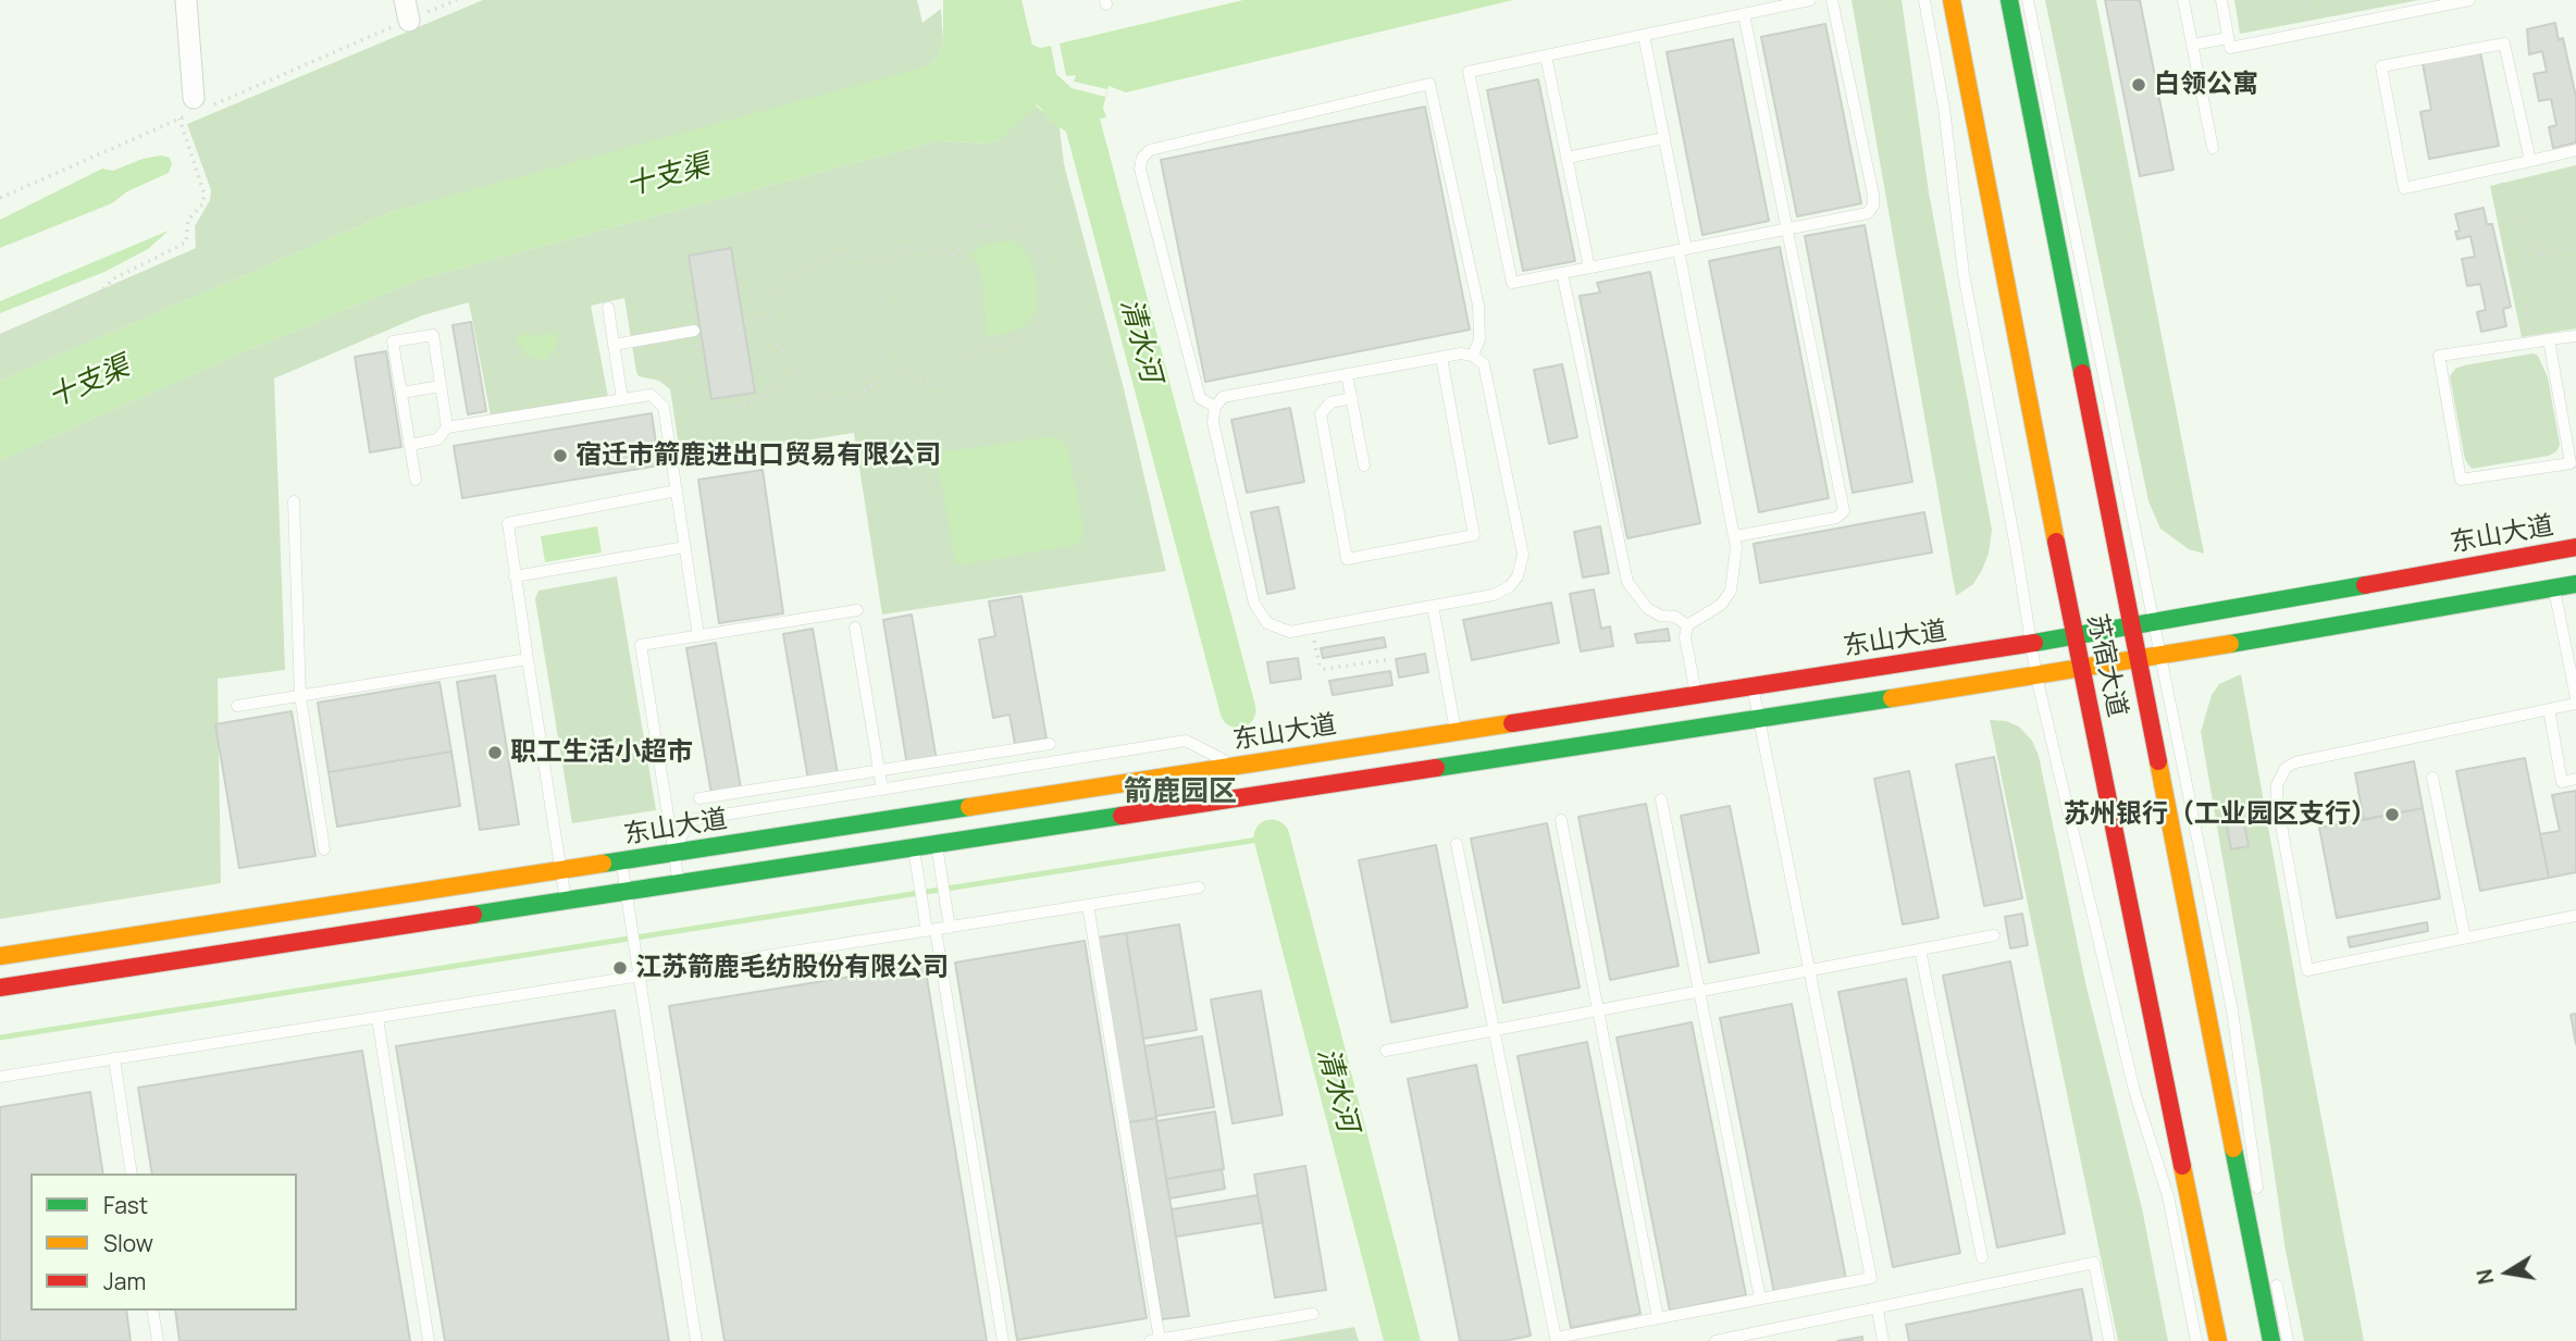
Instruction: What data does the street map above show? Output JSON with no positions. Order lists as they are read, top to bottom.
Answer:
{
  "streets": {
    "main road": ["东山大道", "苏宿大道"]
  },
  "crossings": [
    ["东山大道", "苏宿大道"]
  ],
  "districts": ["箭鹿园区"],
  "water": ["十支渠", "清水河"],
  "places": [
    "白领公寓",
    "宿迁市箭鹿进出口贸易有限公司",
    "职工生活小超市",
    "苏州银行（工业园区支行）",
    "江苏箭鹿毛纺股份有限公司"
  ],
  "legend": ["Fast", "Slow", "Jam"],
  "north": "left"
}
